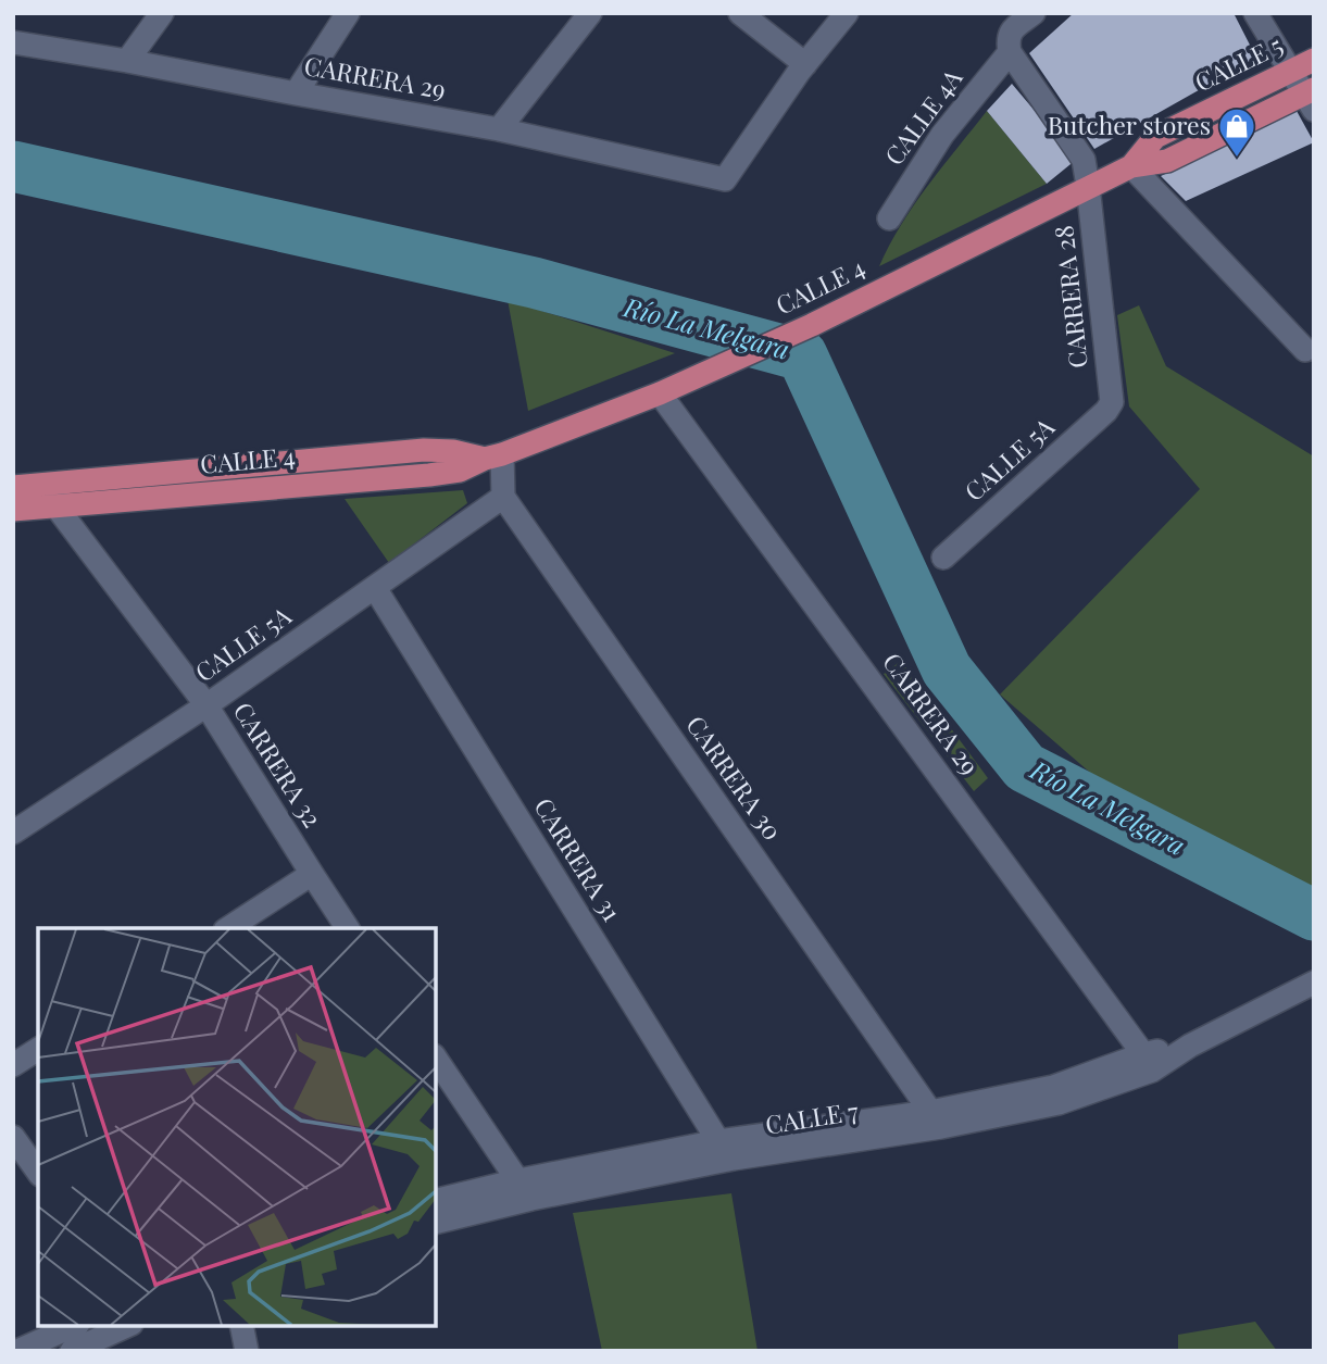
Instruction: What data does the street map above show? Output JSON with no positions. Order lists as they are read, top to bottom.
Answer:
{
  "streets": {
    "main road": ["CALLE 5", "CALLE 4"],
    "street": [
      "CARRERA 29",
      "CALLE 4A",
      "CARRERA 28",
      "CALLE 5A",
      "CARRERA 32",
      "CARRERA 30",
      "CARRERA 31",
      "CALLE 7"
    ]
  },
  "crossings": [
    ["CALLE 5", "CALLE 4"],
    ["CARRERA 29", "CALLE 4"],
    ["CARRERA 29", "CALLE 7"],
    ["CALLE 4A", "CARRERA 28"],
    ["CALLE 4", "CARRERA 28"],
    ["CALLE 4", "CARRERA 32"],
    ["CARRERA 28", "CALLE 5A"],
    ["CALLE 5A", "CARRERA 32"],
    ["CALLE 5A", "CARRERA 30"],
    ["CALLE 5A", "CARRERA 31"],
    ["CARRERA 30", "CALLE 7"],
    ["CARRERA 31", "CALLE 7"]
  ],
  "water": ["Río La Melgara"],
  "places": {
    "shop": ["Butcher stores"]
  }
}
